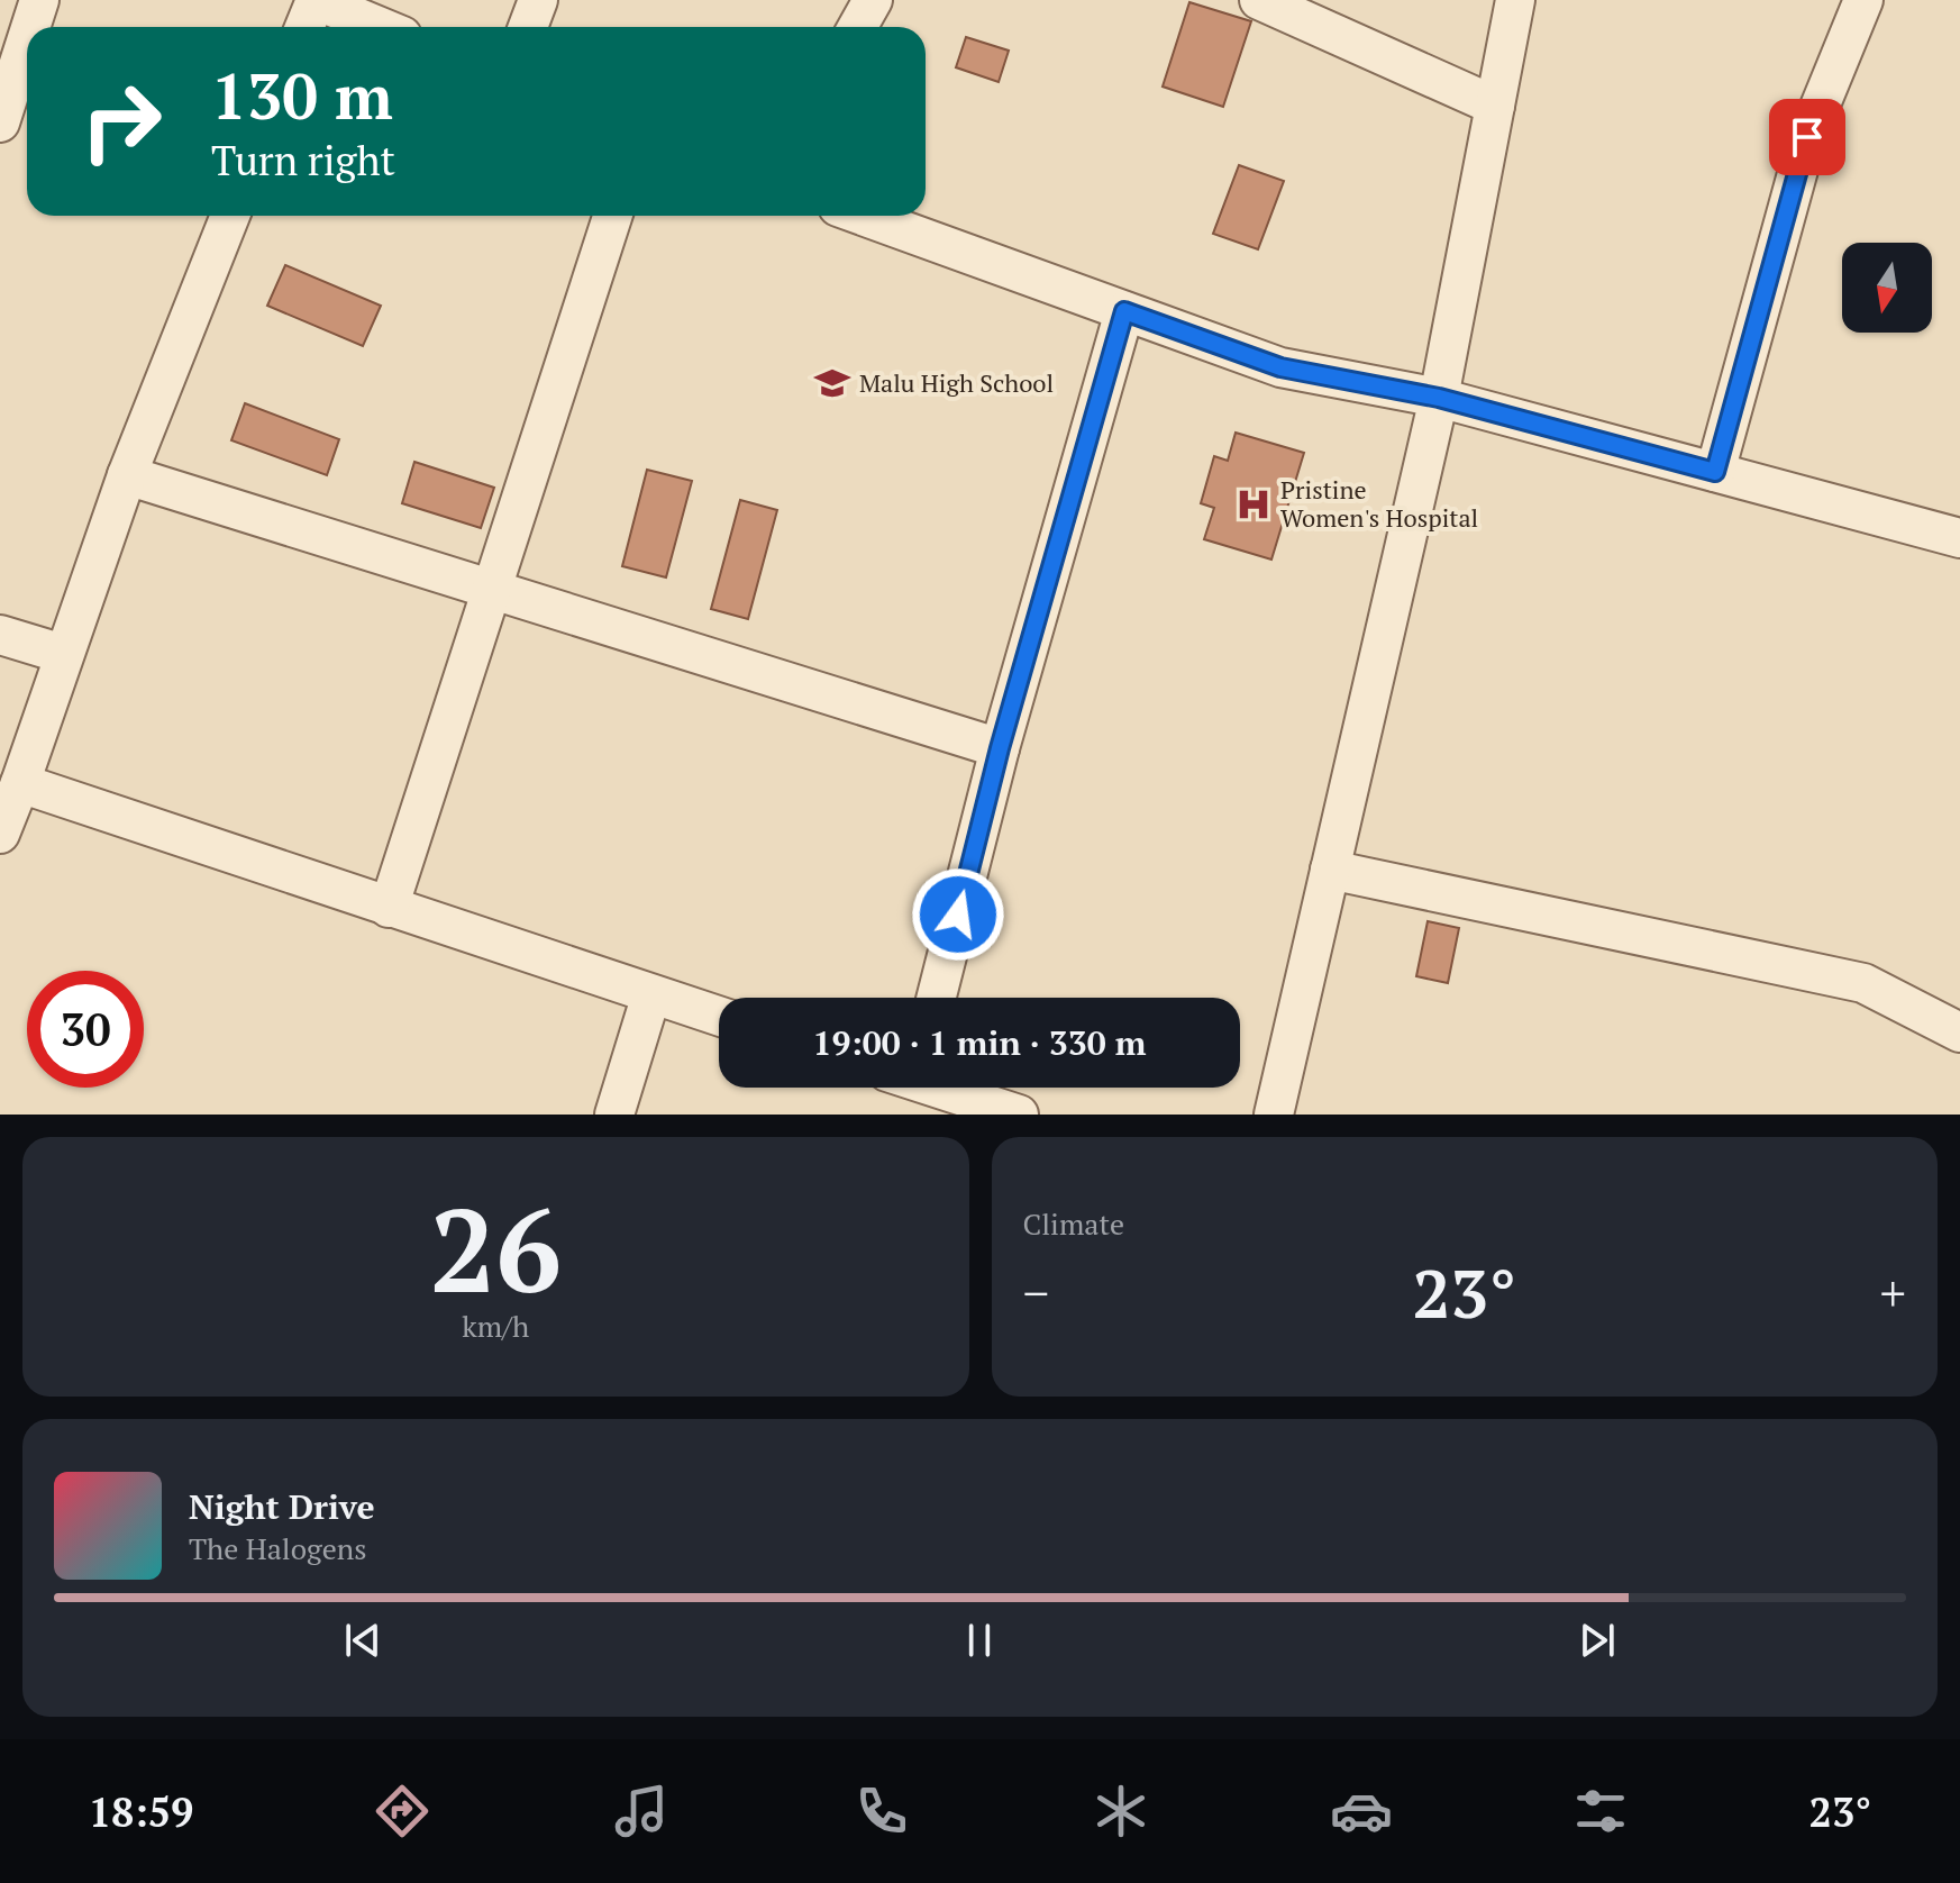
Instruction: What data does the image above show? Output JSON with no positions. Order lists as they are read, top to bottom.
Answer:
{
  "places": {
    "school or university": ["Malu High School"],
    "hospital": ["Pristine Women's Hospital"]
  },
  "north": "bottom",
  "page": {
    "turn": ["130 m", "Turn right"],
    "limit": "30",
    "trip": "19:00 · 1 min · 330 m",
    "tile": [
      ["26", "km/h"],
      "Climate"
    ],
    "heat": ["−", "23°", "+"],
    "song": ["Night Drive", "The Halogens"],
    "tabs": ["18:59", "23°"]
  }
}
